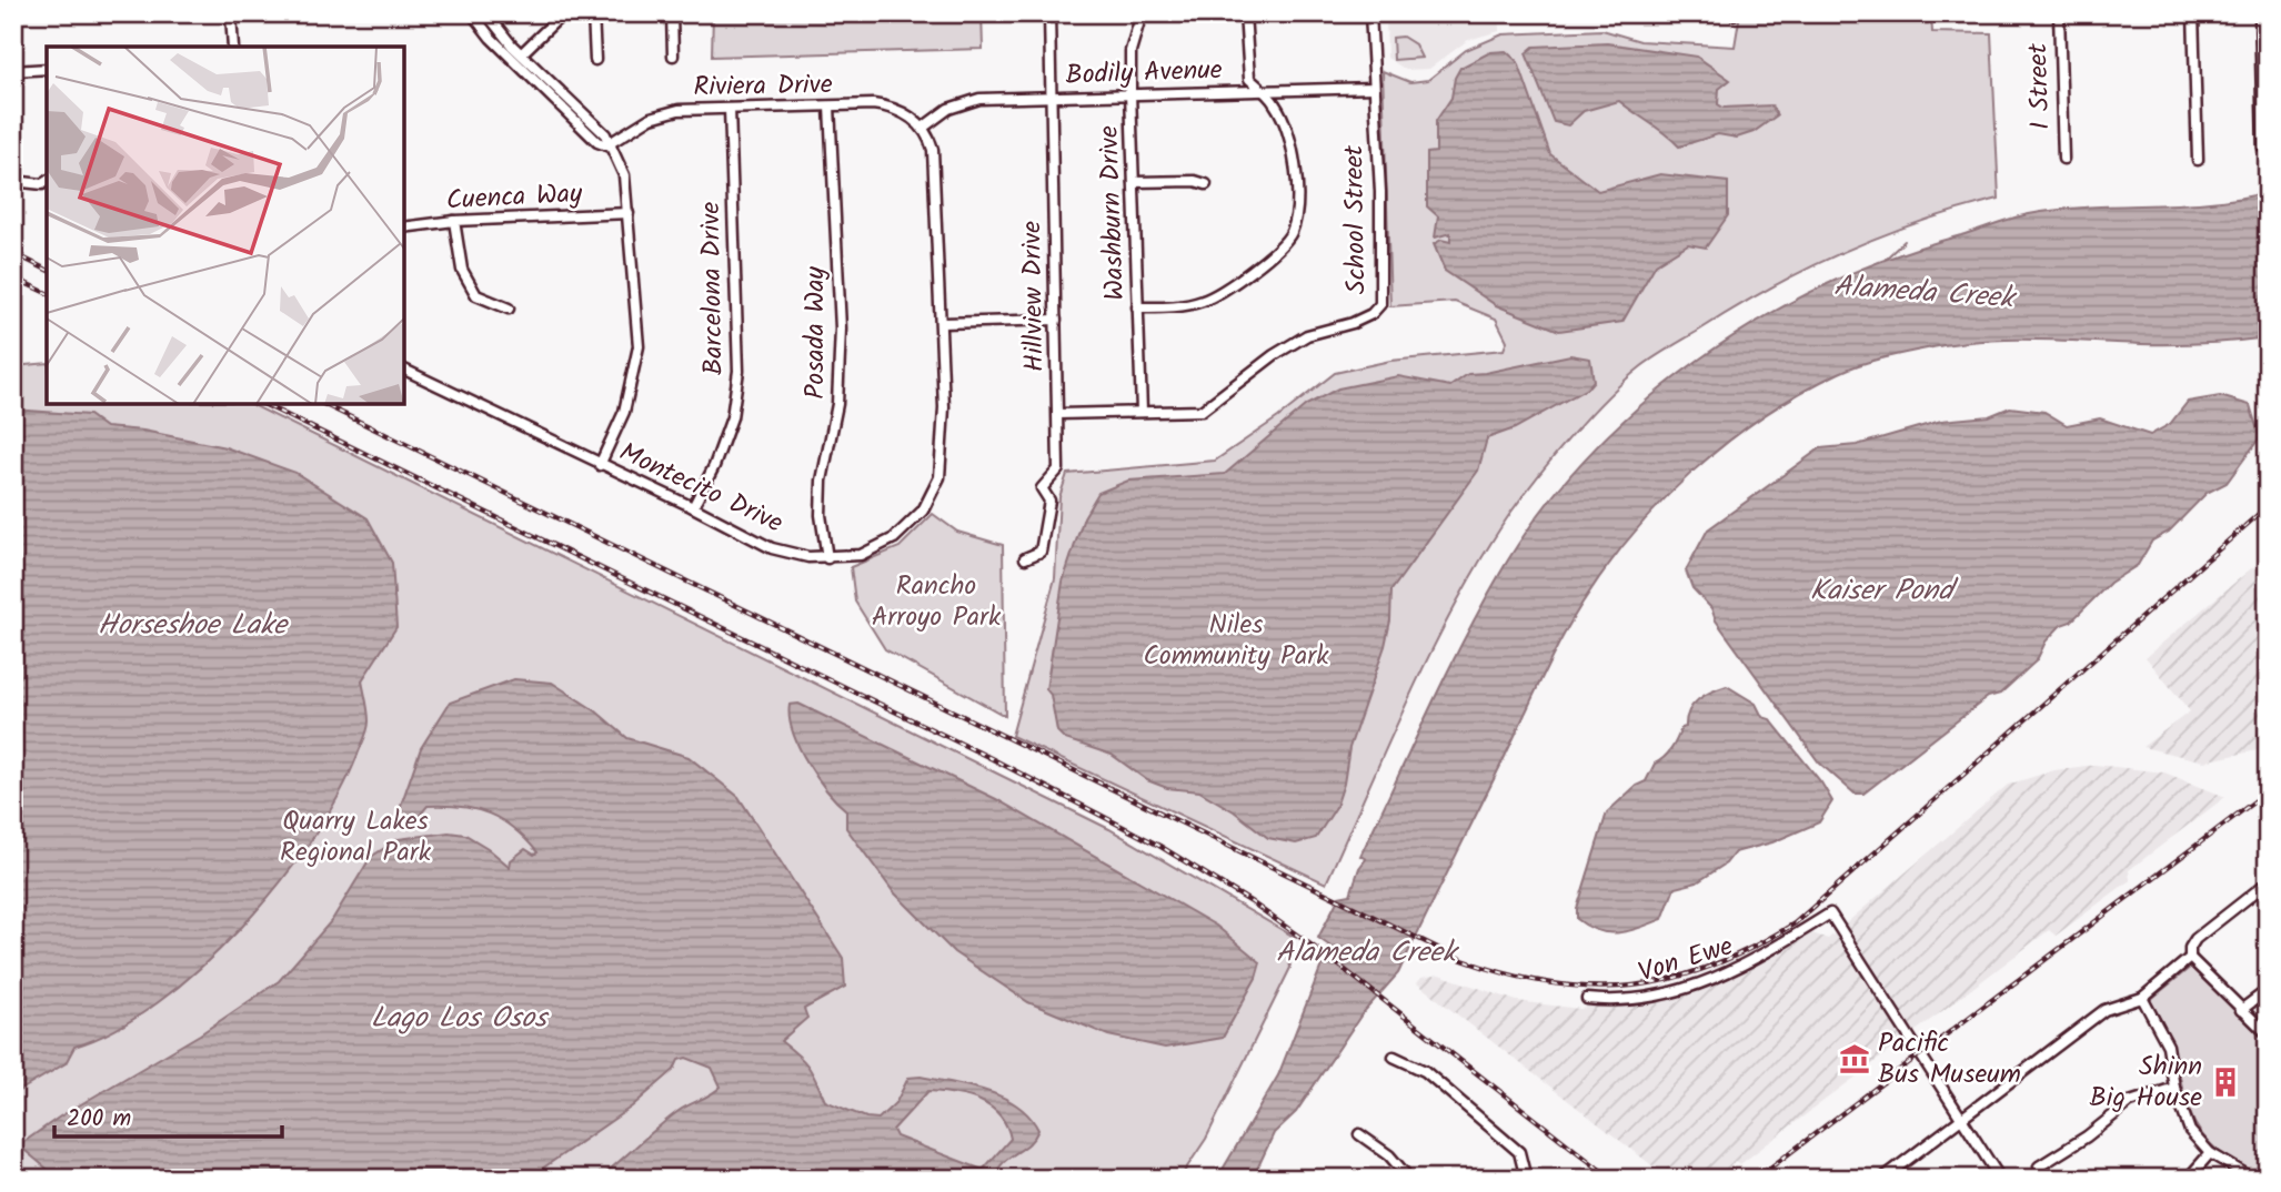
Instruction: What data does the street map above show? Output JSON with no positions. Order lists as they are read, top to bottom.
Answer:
{
  "streets": {
    "street": [
      "Bodily Avenue",
      "Riviera Drive",
      "I Street",
      "Cuenca Way",
      "Washburn Drive",
      "School Street",
      "Barcelona Drive",
      "Hillview Drive",
      "Posada Way",
      "Montecito Drive",
      "Von Ewe"
    ]
  },
  "crossings": [
    ["Bodily Avenue", "Riviera Drive"],
    ["Bodily Avenue", "Washburn Drive"],
    ["Bodily Avenue", "School Street"],
    ["Bodily Avenue", "Hillview Drive"],
    ["Bodily Avenue", "Montecito Drive"],
    ["Riviera Drive", "Barcelona Drive"],
    ["Riviera Drive", "Posada Way"],
    ["Riviera Drive", "Montecito Drive"],
    ["Washburn Drive", "School Street"],
    ["School Street", "Hillview Drive"],
    ["Barcelona Drive", "Montecito Drive"],
    ["Posada Way", "Montecito Drive"]
  ],
  "water": [
    "Alameda Creek",
    "Kaiser Pond",
    "Horseshoe Lake",
    "Lago Los Osos"
  ],
  "parks": ["Rancho Arroyo Park", "Niles Community Park", "Quarry Lakes Regional Park"],
  "places": {
    "museum": ["Pacific Bus Museum"],
    "building": ["Shinn Big House"]
  },
  "scale_bar": "200 m"
}
